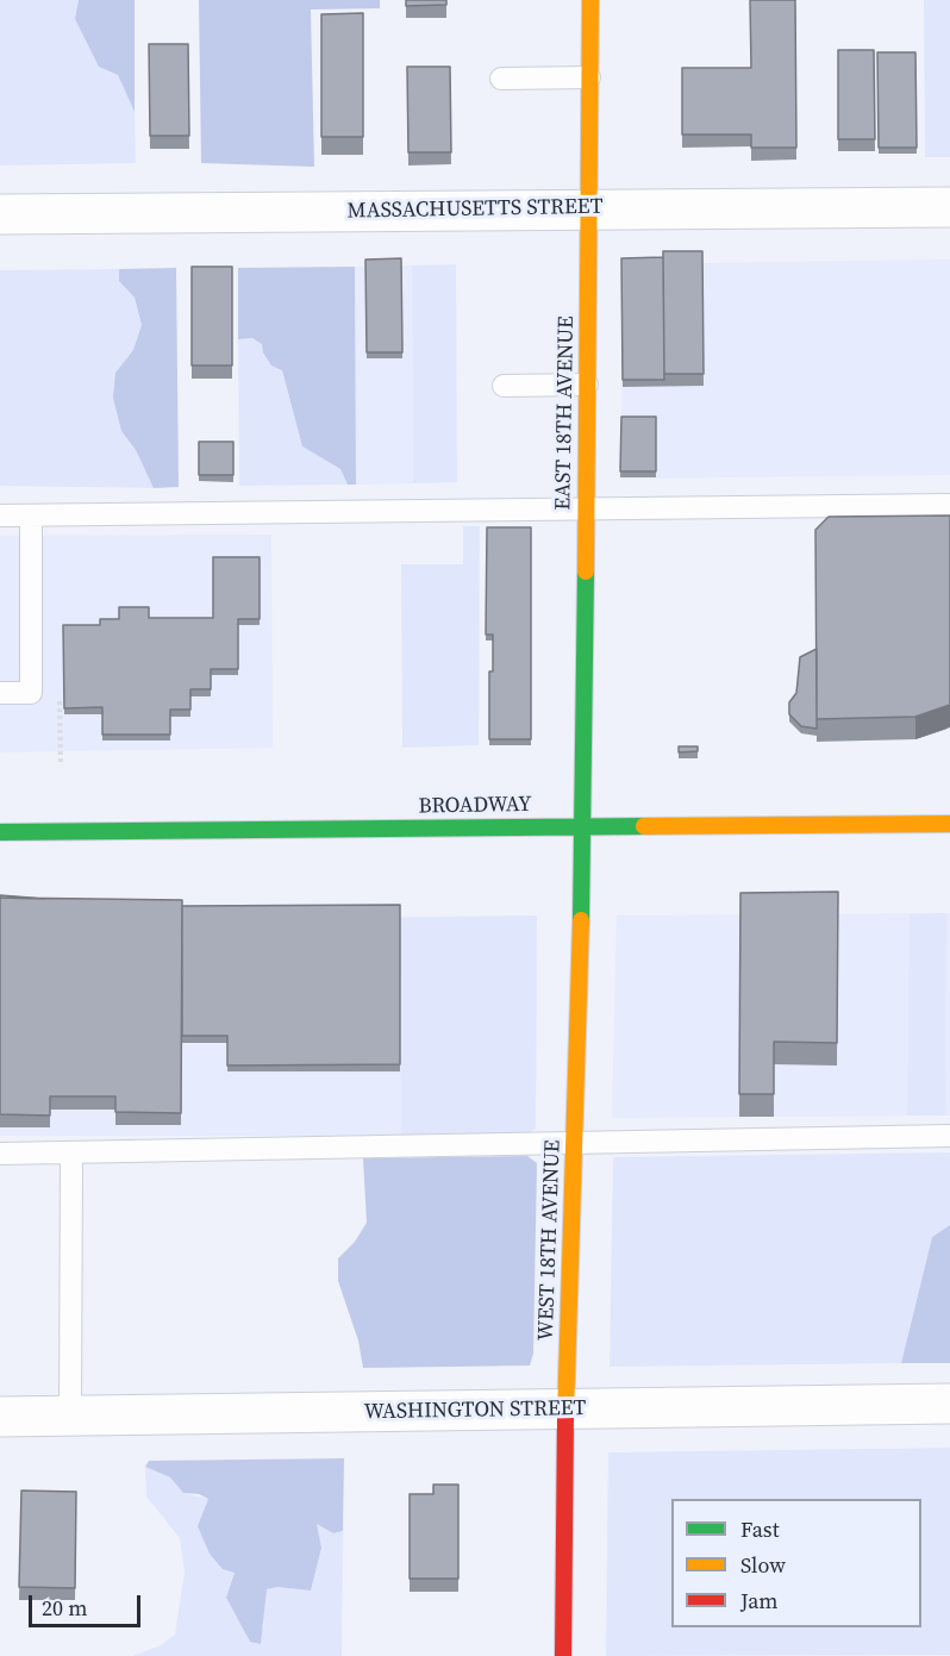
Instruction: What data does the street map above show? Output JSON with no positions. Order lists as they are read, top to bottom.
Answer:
{
  "streets": {
    "street": [
      "MASSACHUSETTS STREET",
      "EAST 18TH AVENUE",
      "BROADWAY",
      "WEST 18TH AVENUE",
      "WASHINGTON STREET"
    ]
  },
  "crossings": [
    ["MASSACHUSETTS STREET", "EAST 18TH AVENUE"],
    ["EAST 18TH AVENUE", "BROADWAY"],
    ["EAST 18TH AVENUE", "WEST 18TH AVENUE"],
    ["BROADWAY", "WEST 18TH AVENUE"],
    ["WEST 18TH AVENUE", "WASHINGTON STREET"]
  ],
  "legend": ["Fast", "Slow", "Jam"],
  "scale_bar": "20 m"
}
